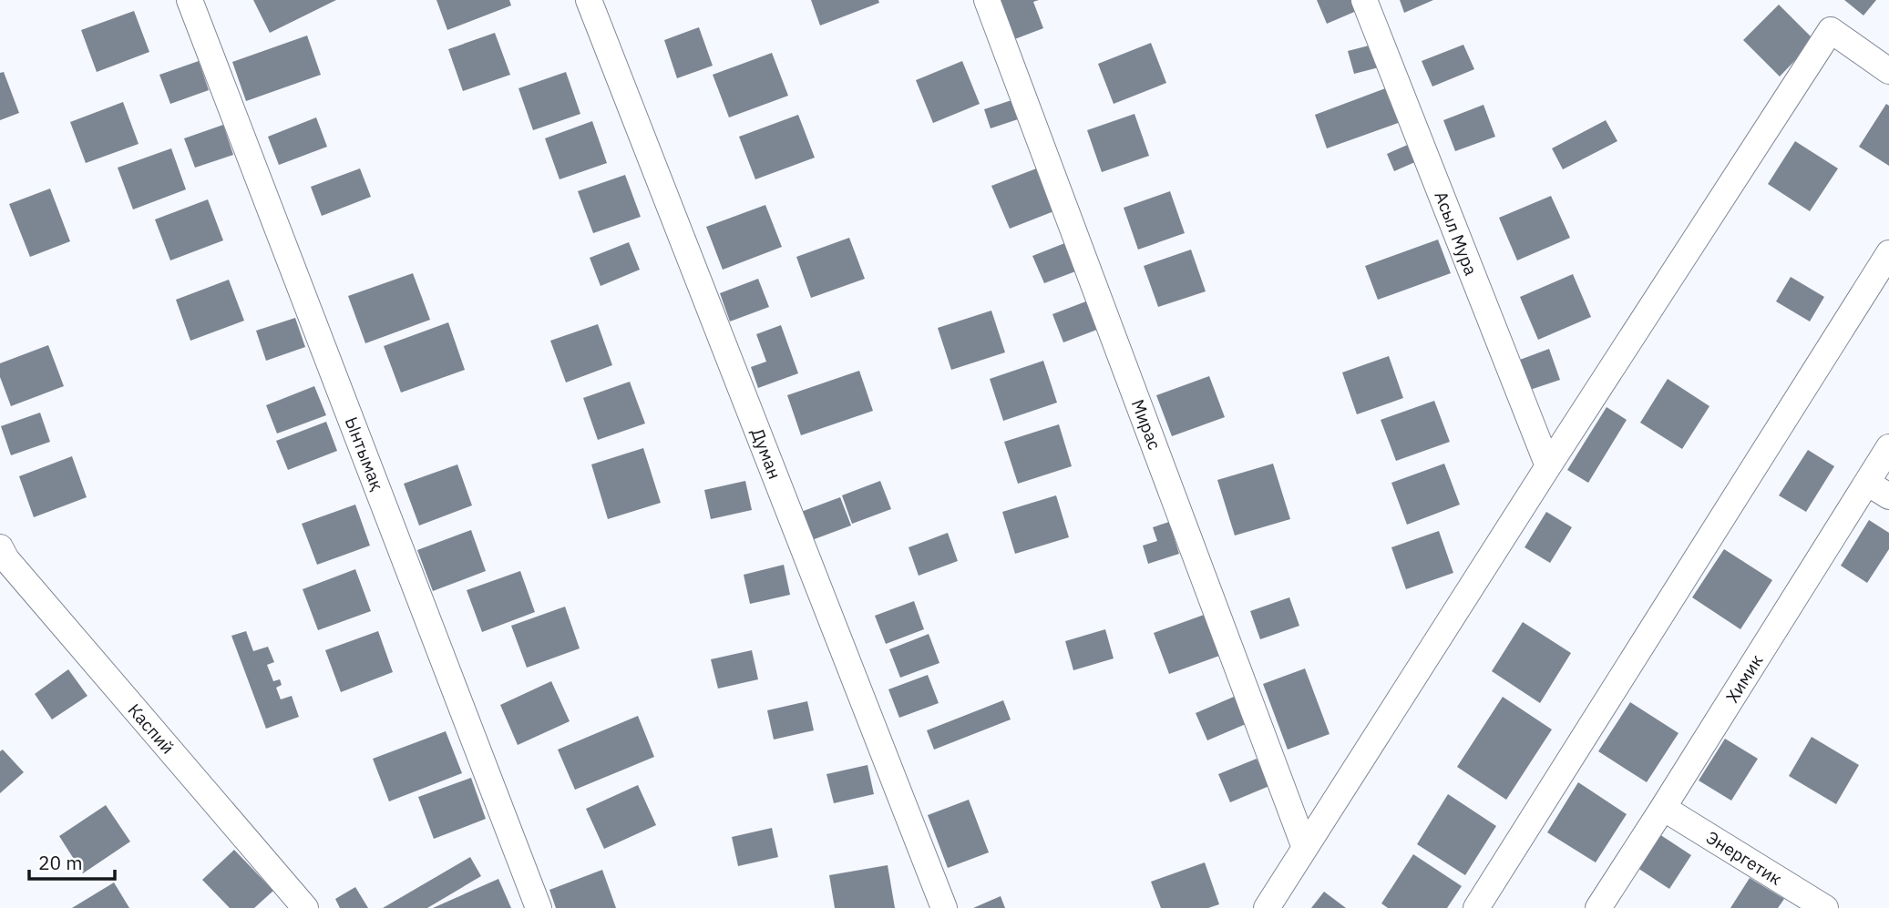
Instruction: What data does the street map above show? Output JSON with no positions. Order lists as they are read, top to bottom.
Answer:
{
  "streets": {
    "street": [
      "Асыл Мура",
      "Мирас",
      "Ынтымақ",
      "Думан",
      "Химик",
      "Каспий",
      "Энергетик"
    ]
  },
  "crossings": [
    ["Химик", "Энергетик"]
  ],
  "scale_bar": "20 m"
}
